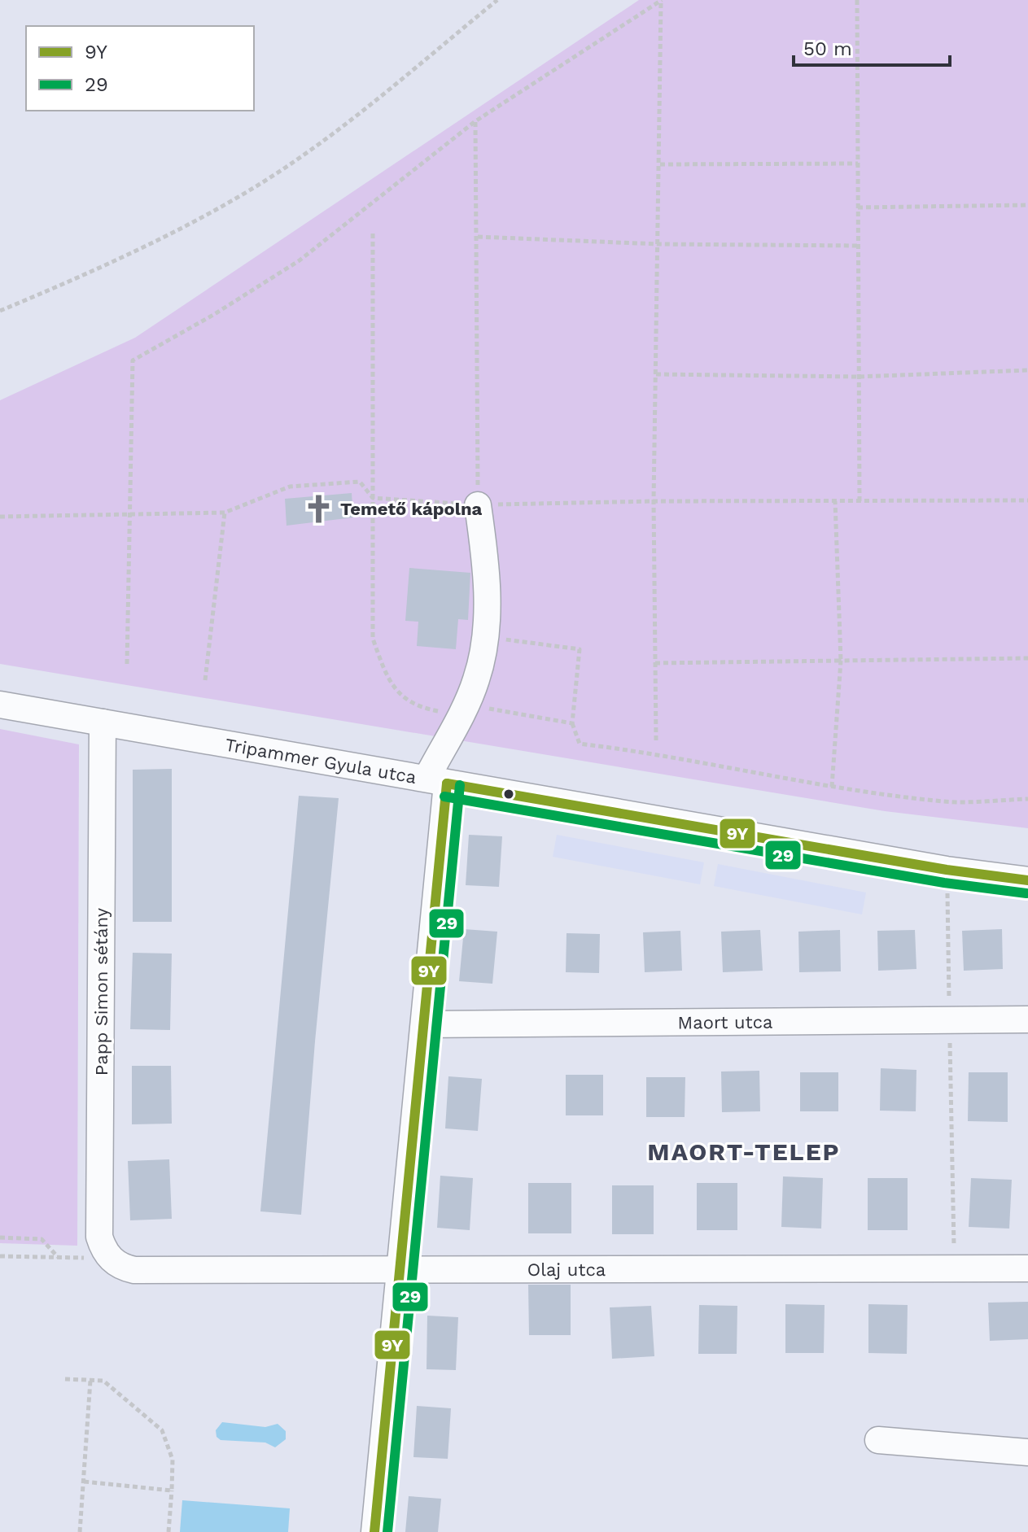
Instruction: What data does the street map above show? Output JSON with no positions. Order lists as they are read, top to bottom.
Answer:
{
  "streets": {
    "street": [
      "Tripammer Gyula utca",
      "Papp Simon sétány",
      "Maort utca",
      "Olaj utca"
    ]
  },
  "crossings": [
    ["Tripammer Gyula utca", "Papp Simon sétány"],
    ["Papp Simon sétány", "Olaj utca"]
  ],
  "districts": ["MAORT-TELEP"],
  "places": {
    "church": ["Temető kápolna"]
  },
  "lines": ["transit line 9Y", "transit line 29"],
  "legend": ["9Y", "29"],
  "scale_bar": "50 m"
}
